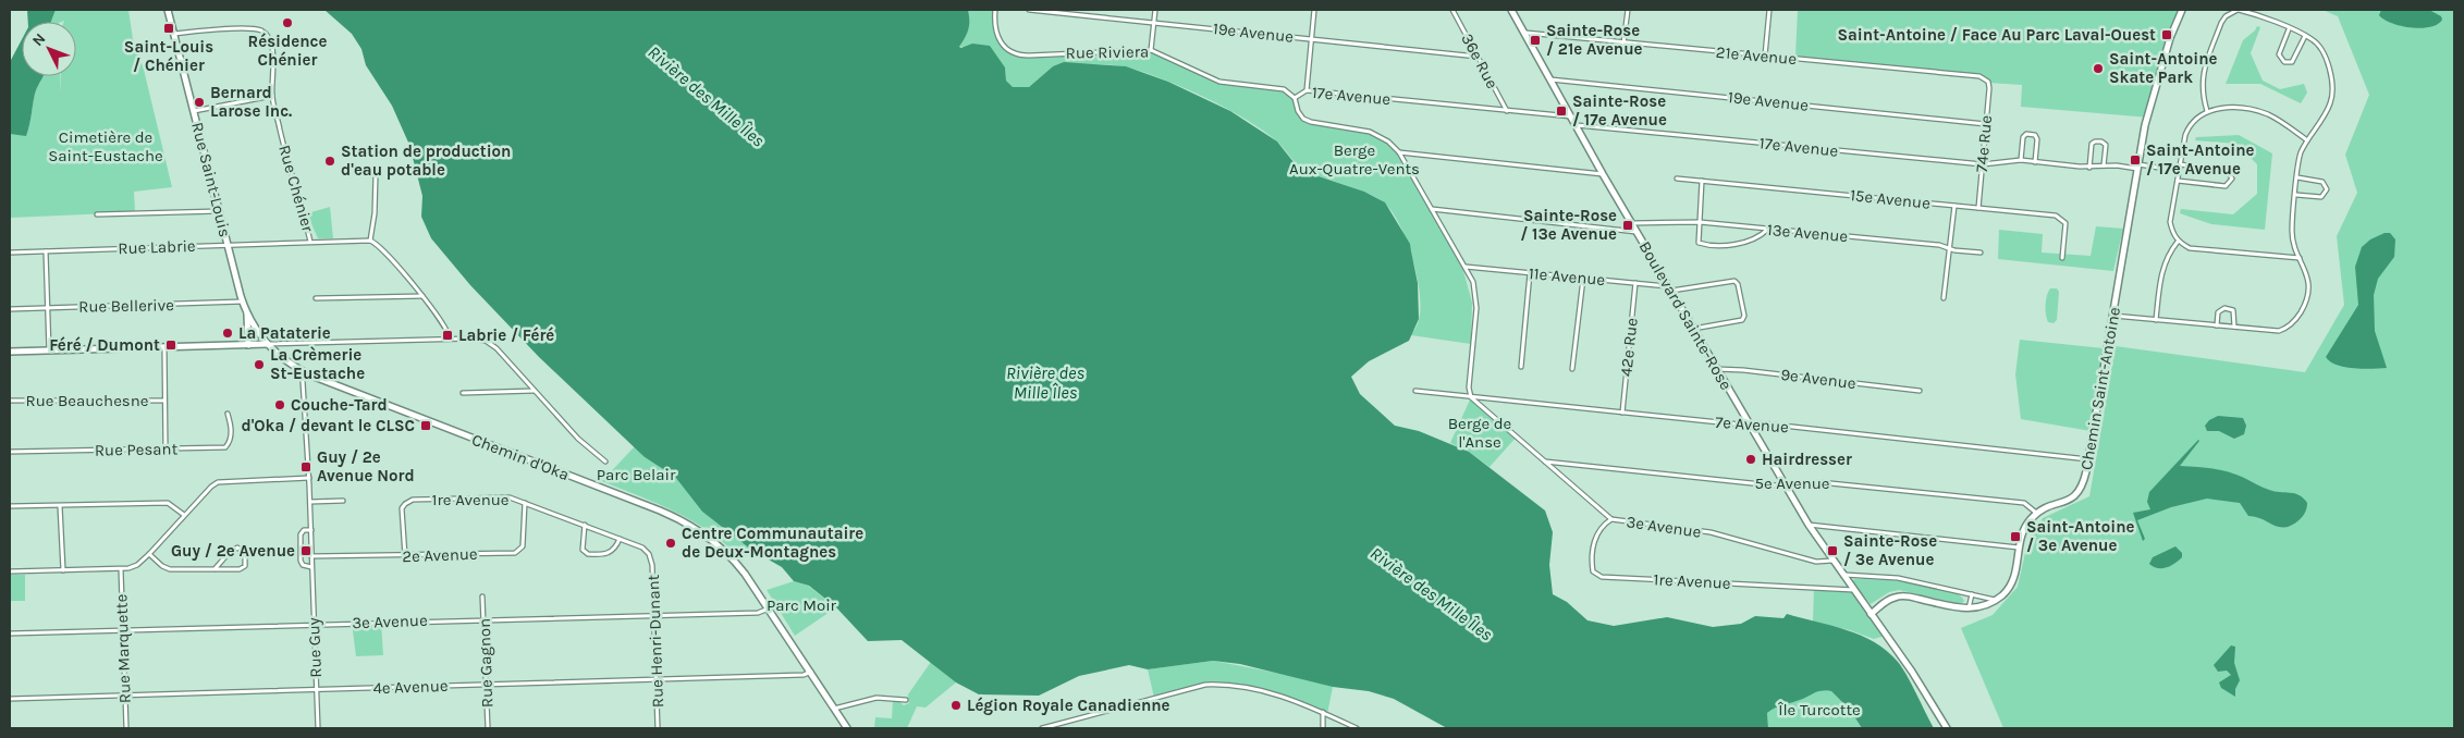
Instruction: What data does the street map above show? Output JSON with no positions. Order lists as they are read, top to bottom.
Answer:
{
  "streets": {
    "street": [
      "19e Avenue",
      "Rue Riviera",
      "21e Avenue",
      "36e Rue",
      "17e Avenue",
      "74e Rue",
      "Rue Saint-Louis",
      "Rue Chénier",
      "15e Avenue",
      "13e Avenue",
      "Rue Labrie",
      "11e Avenue",
      "Rue Bellerive",
      "Boulevard Sainte-Rose",
      "42e Rue",
      "9e Avenue",
      "Chemin Saint-Antoine",
      "Rue Beauchesne",
      "7e Avenue",
      "Rue Pesant",
      "Chemin d'Oka",
      "5e Avenue",
      "1re Avenue",
      "3e Avenue",
      "2e Avenue",
      "Rue Henri-Dunant",
      "Rue Guy",
      "Rue Marquette",
      "Rue Gagnon",
      "4e Avenue"
    ]
  },
  "crossings": [
    ["19e Avenue", "36e Rue"],
    ["19e Avenue", "74e Rue"],
    ["19e Avenue", "Boulevard Sainte-Rose"],
    ["Rue Riviera", "17e Avenue"],
    ["21e Avenue", "74e Rue"],
    ["21e Avenue", "Boulevard Sainte-Rose"],
    ["36e Rue", "17e Avenue"],
    ["17e Avenue", "74e Rue"],
    ["17e Avenue", "Boulevard Sainte-Rose"],
    ["17e Avenue", "Chemin Saint-Antoine"],
    ["74e Rue", "15e Avenue"],
    ["Rue Saint-Louis", "Rue Chénier"],
    ["Rue Saint-Louis", "Rue Labrie"],
    ["Rue Saint-Louis", "Rue Bellerive"],
    ["Rue Saint-Louis", "Chemin d'Oka"],
    ["Rue Chénier", "Rue Labrie"],
    ["13e Avenue", "Boulevard Sainte-Rose"],
    ["11e Avenue", "Boulevard Sainte-Rose"],
    ["11e Avenue", "42e Rue"],
    ["Boulevard Sainte-Rose", "9e Avenue"],
    ["Boulevard Sainte-Rose", "7e Avenue"],
    ["Boulevard Sainte-Rose", "5e Avenue"],
    ["Boulevard Sainte-Rose", "1re Avenue"],
    ["Boulevard Sainte-Rose", "3e Avenue"],
    ["42e Rue", "7e Avenue"],
    ["Chemin Saint-Antoine", "7e Avenue"],
    ["Chemin Saint-Antoine", "5e Avenue"],
    ["7e Avenue", "3e Avenue"],
    ["Chemin d'Oka", "3e Avenue"],
    ["Chemin d'Oka", "Rue Guy"],
    ["Chemin d'Oka", "4e Avenue"],
    ["5e Avenue", "3e Avenue"],
    ["1re Avenue", "3e Avenue"],
    ["1re Avenue", "2e Avenue"],
    ["1re Avenue", "Rue Henri-Dunant"],
    ["3e Avenue", "Rue Henri-Dunant"],
    ["3e Avenue", "Rue Guy"],
    ["3e Avenue", "Rue Marquette"],
    ["3e Avenue", "Rue Gagnon"],
    ["2e Avenue", "Rue Guy"],
    ["Rue Henri-Dunant", "4e Avenue"],
    ["Rue Guy", "4e Avenue"],
    ["Rue Marquette", "4e Avenue"],
    ["Rue Gagnon", "4e Avenue"]
  ],
  "water": ["Rivière des Mille Îles"],
  "parks": [
    "Cimetière de Saint-Eustache",
    "Berge Aux-Quatre-Vents",
    "Berge de l'Anse",
    "Parc Belair",
    "Parc Moir",
    "Île Turcotte"
  ],
  "places": {
    "other": [
      "Résidence Chénier",
      "Saint-Antoine Skate Park",
      "Bernard Larose Inc.",
      "Station de production d'eau potable",
      "La Pataterie",
      "La Crèmerie St-Eustache",
      "Couche-Tard",
      "Hairdresser",
      "Centre Communautaire de Deux-Montagnes",
      "Légion Royale Canadienne"
    ],
    "transit": [
      "Saint-Louis / Chénier",
      "Saint-Antoine / Face Au Parc Laval-Ouest",
      "Sainte-Rose / 21e Avenue",
      "Sainte-Rose / 17e Avenue",
      "Saint-Antoine / 17e Avenue",
      "Sainte-Rose / 13e Avenue",
      "Labrie / Féré",
      "Féré / Dumont",
      "d'Oka / devant le CLSC",
      "Guy / 2e Avenue Nord",
      "Saint-Antoine / 3e Avenue",
      "Guy / 2e Avenue",
      "Sainte-Rose / 3e Avenue"
    ]
  },
  "north": "top left"
}
